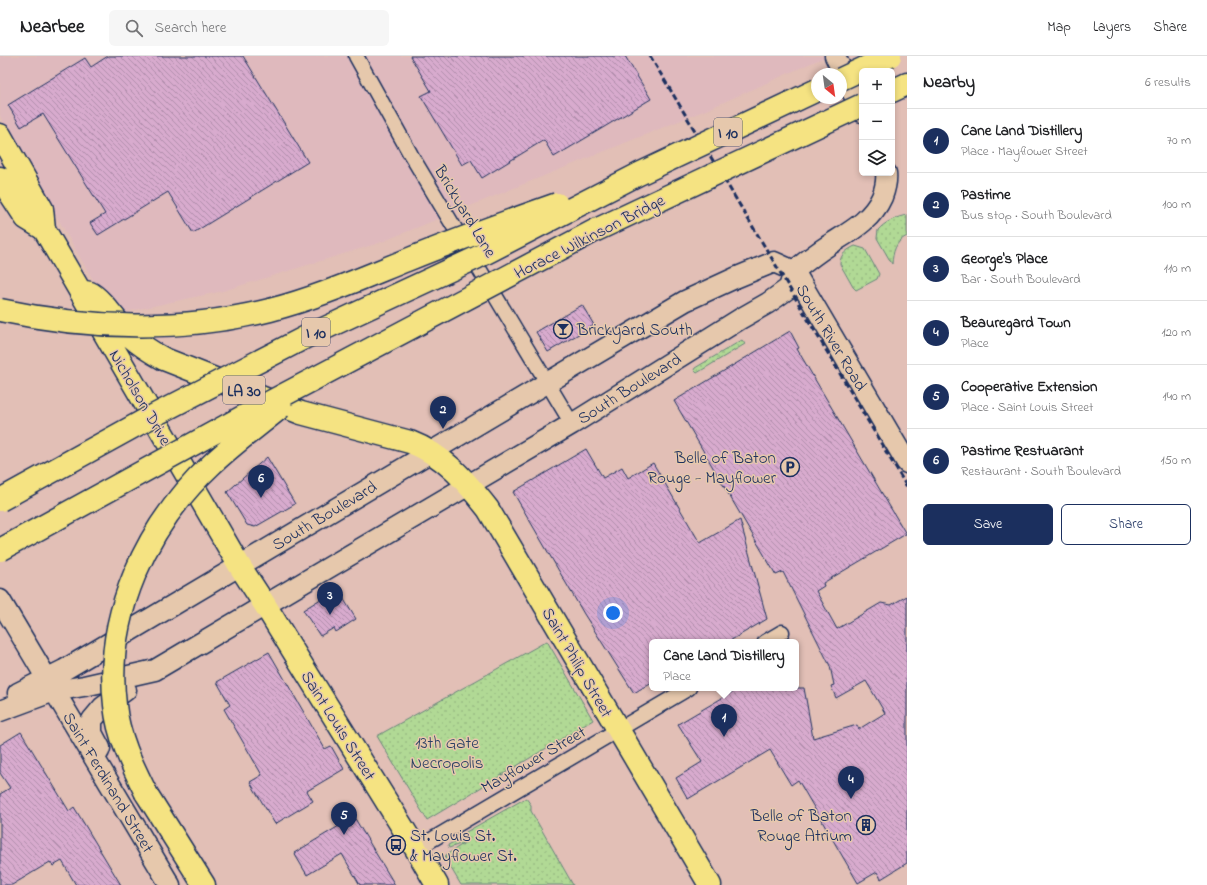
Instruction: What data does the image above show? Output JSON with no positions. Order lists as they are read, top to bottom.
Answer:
{
  "streets": {
    "main road": [
      "I 10",
      "Horace Wilkinson Bridge",
      "South River Road",
      "South Boulevard",
      "LA 30",
      "Nicholson Drive",
      "Saint Philip Street",
      "Saint Louis Street",
      "Saint Ferdinand Street"
    ],
    "street": ["Brickyard Lane", "Mayflower Street"]
  },
  "crossings": [
    ["I 10", "Horace Wilkinson Bridge"],
    ["Brickyard Lane", "South Boulevard"],
    ["South River Road", "South Boulevard"],
    ["South Boulevard", "LA 30"],
    ["South Boulevard", "Nicholson Drive"],
    ["South Boulevard", "Saint Philip Street"],
    ["South Boulevard", "Saint Louis Street"],
    ["South Boulevard", "Saint Ferdinand Street"],
    ["LA 30", "Nicholson Drive"],
    ["LA 30", "Saint Philip Street"],
    ["Nicholson Drive", "Saint Louis Street"],
    ["Saint Philip Street", "Mayflower Street"],
    ["Saint Louis Street", "Mayflower Street"]
  ],
  "parks": ["13th Gate Necropolis"],
  "places": {
    "bar": ["Brickyard South"],
    "parking": ["Belle of Baton Rouge - Mayflower"],
    "building": ["Belle of Baton Rouge Atrium"],
    "bus stop": ["St. Louis St. & Mayflower St."]
  },
  "north": "bottom right",
  "page": {
    "header": "Nearbee",
    "search": "Search here",
    "nav": ["Map", "Layers", "Share"],
    "heading": ["Nearby", "6 results"],
    "map_buttons": ["+", "−"],
    "list": [
      {
        "mark": "1",
        "name": "Cane Land Distillery",
        "note": "Place · Mayflower Street",
        "value": "70 m"
      },
      {
        "mark": "2",
        "name": "Pastime",
        "note": "Bus stop · South Boulevard",
        "value": "100 m"
      },
      {
        "mark": "3",
        "name": "George's Place",
        "note": "Bar · South Boulevard",
        "value": "110 m"
      },
      {
        "mark": "4",
        "name": "Beauregard Town",
        "note": "Place",
        "value": "120 m"
      },
      {
        "mark": "5",
        "name": "Cooperative Extension",
        "note": "Place · Saint Louis Street",
        "value": "140 m"
      },
      {
        "mark": "6",
        "name": "Pastime Restuarant",
        "note": "Restaurant · South Boulevard",
        "value": "150 m"
      }
    ],
    "pins": [
      "2",
      "6",
      "3",
      "1",
      "4",
      "5"
    ],
    "buttons": ["Save", "Share"],
    "popup": ["Cane Land Distillery", "Place"]
  }
}
